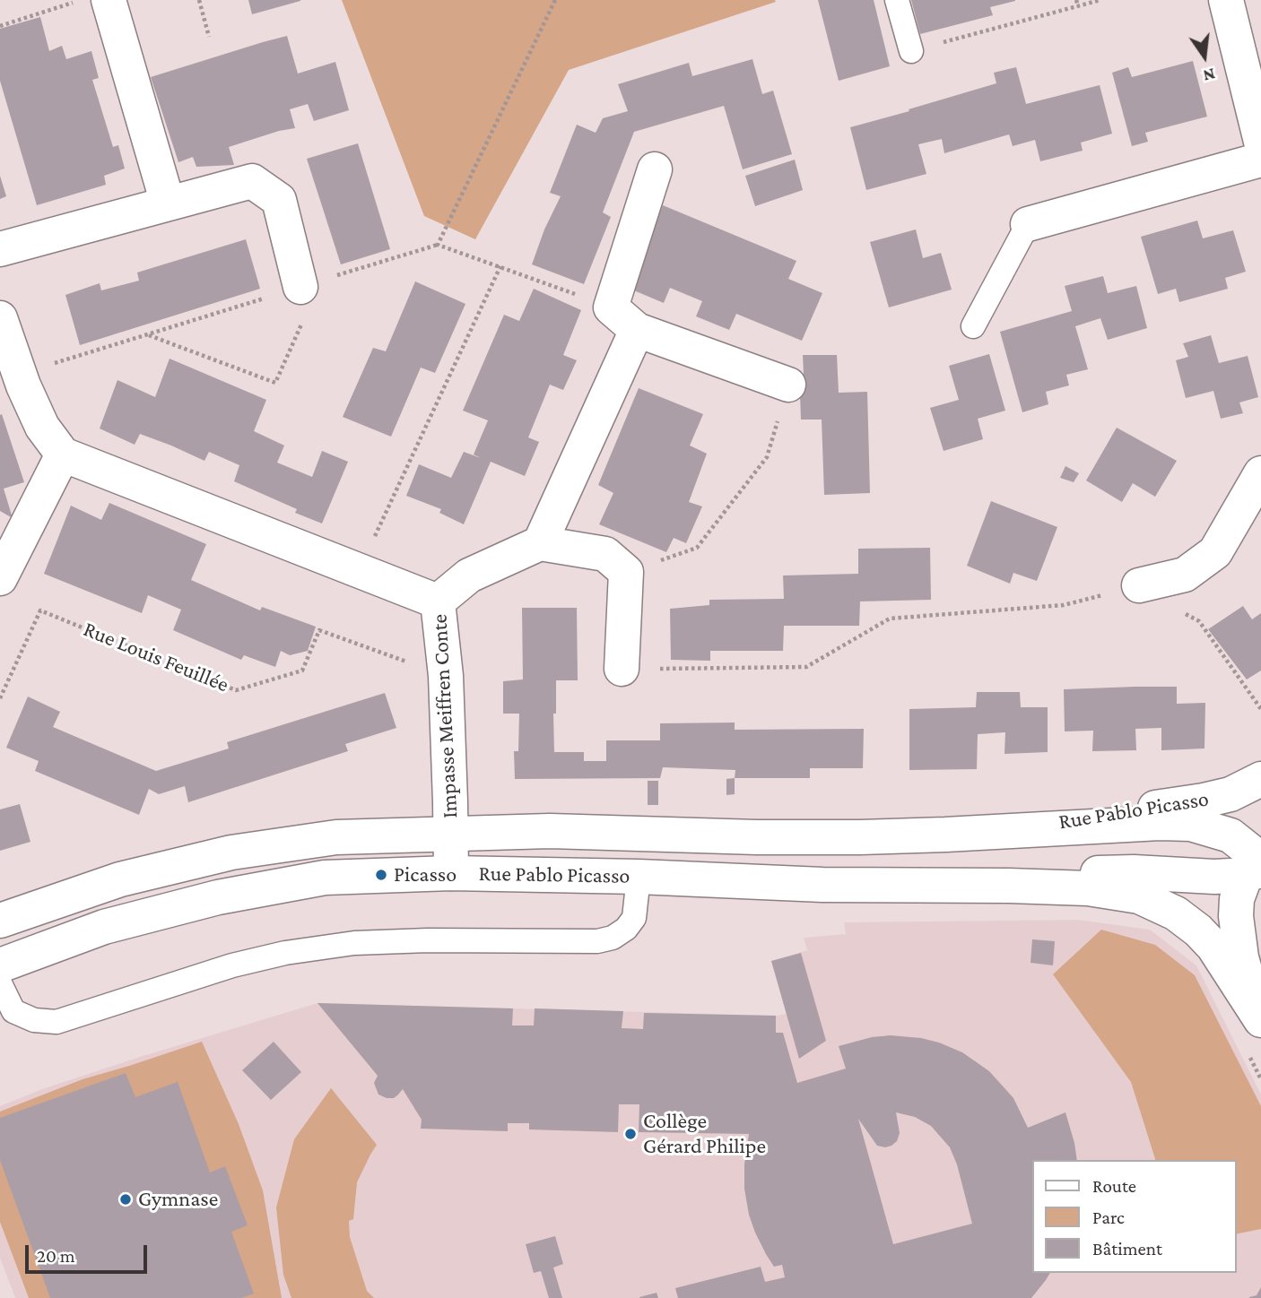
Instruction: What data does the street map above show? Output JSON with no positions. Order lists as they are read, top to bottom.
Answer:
{
  "streets": {
    "street": ["Impasse Meiffren Conte", "Rue Pablo Picasso"],
    "path": ["Rue Louis Feuillée"]
  },
  "crossings": [
    ["Rue Louis Feuillée", "Impasse Meiffren Conte"],
    ["Impasse Meiffren Conte", "Rue Pablo Picasso"]
  ],
  "places": ["Picasso", "Collège Gérard Philipe", "Gymnase"],
  "legend": ["Route", "Parc", "Bâtiment"],
  "scale_bar": "20 m",
  "north": "bottom"
}
